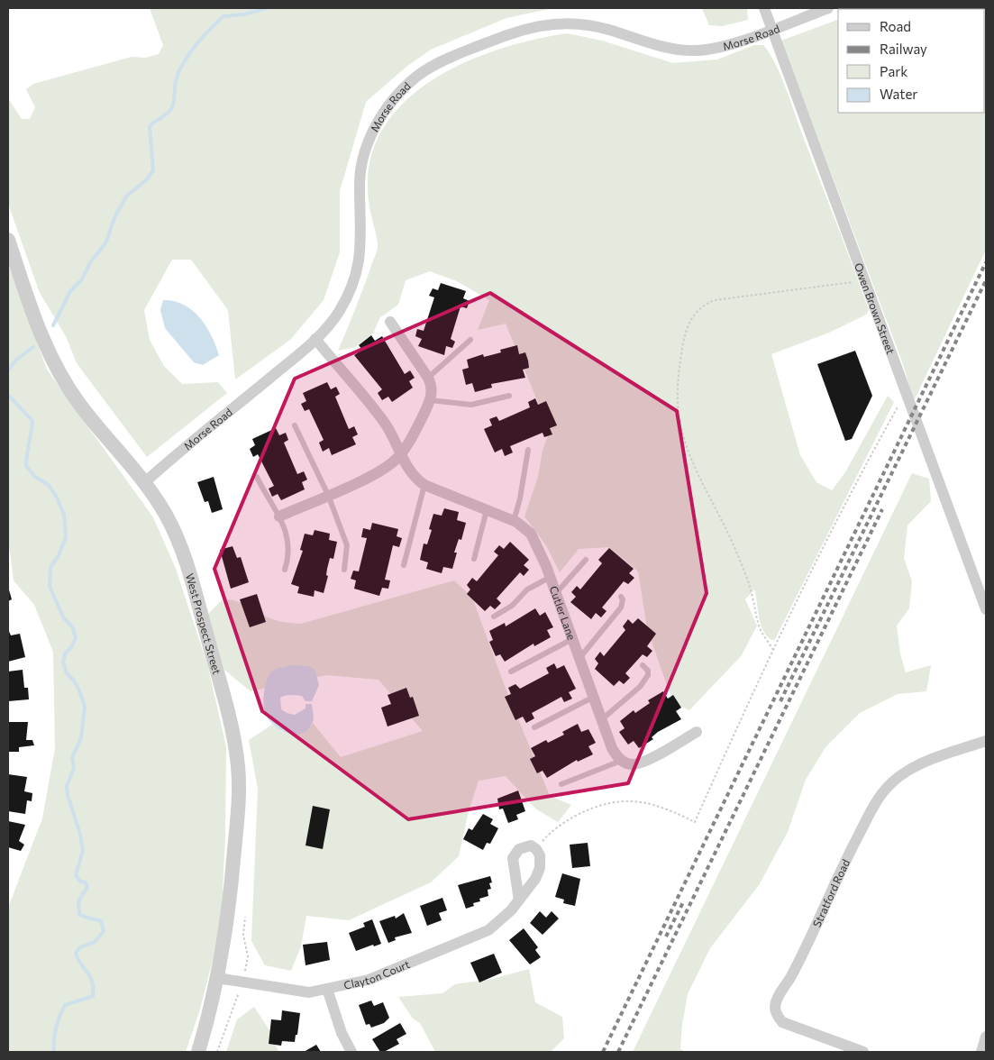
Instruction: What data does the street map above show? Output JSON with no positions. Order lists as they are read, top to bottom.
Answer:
{
  "streets": {
    "street": [
      "Morse Road",
      "Owen Brown Street",
      "Cutler Lane",
      "West Prospect Street",
      "Stratford Road",
      "Clayton Court"
    ]
  },
  "crossings": [
    ["Morse Road", "Owen Brown Street"],
    ["Morse Road", "Cutler Lane"],
    ["Morse Road", "West Prospect Street"],
    ["West Prospect Street", "Clayton Court"]
  ],
  "legend": [
    "Road",
    "Railway",
    "Park",
    "Water"
  ]
}
